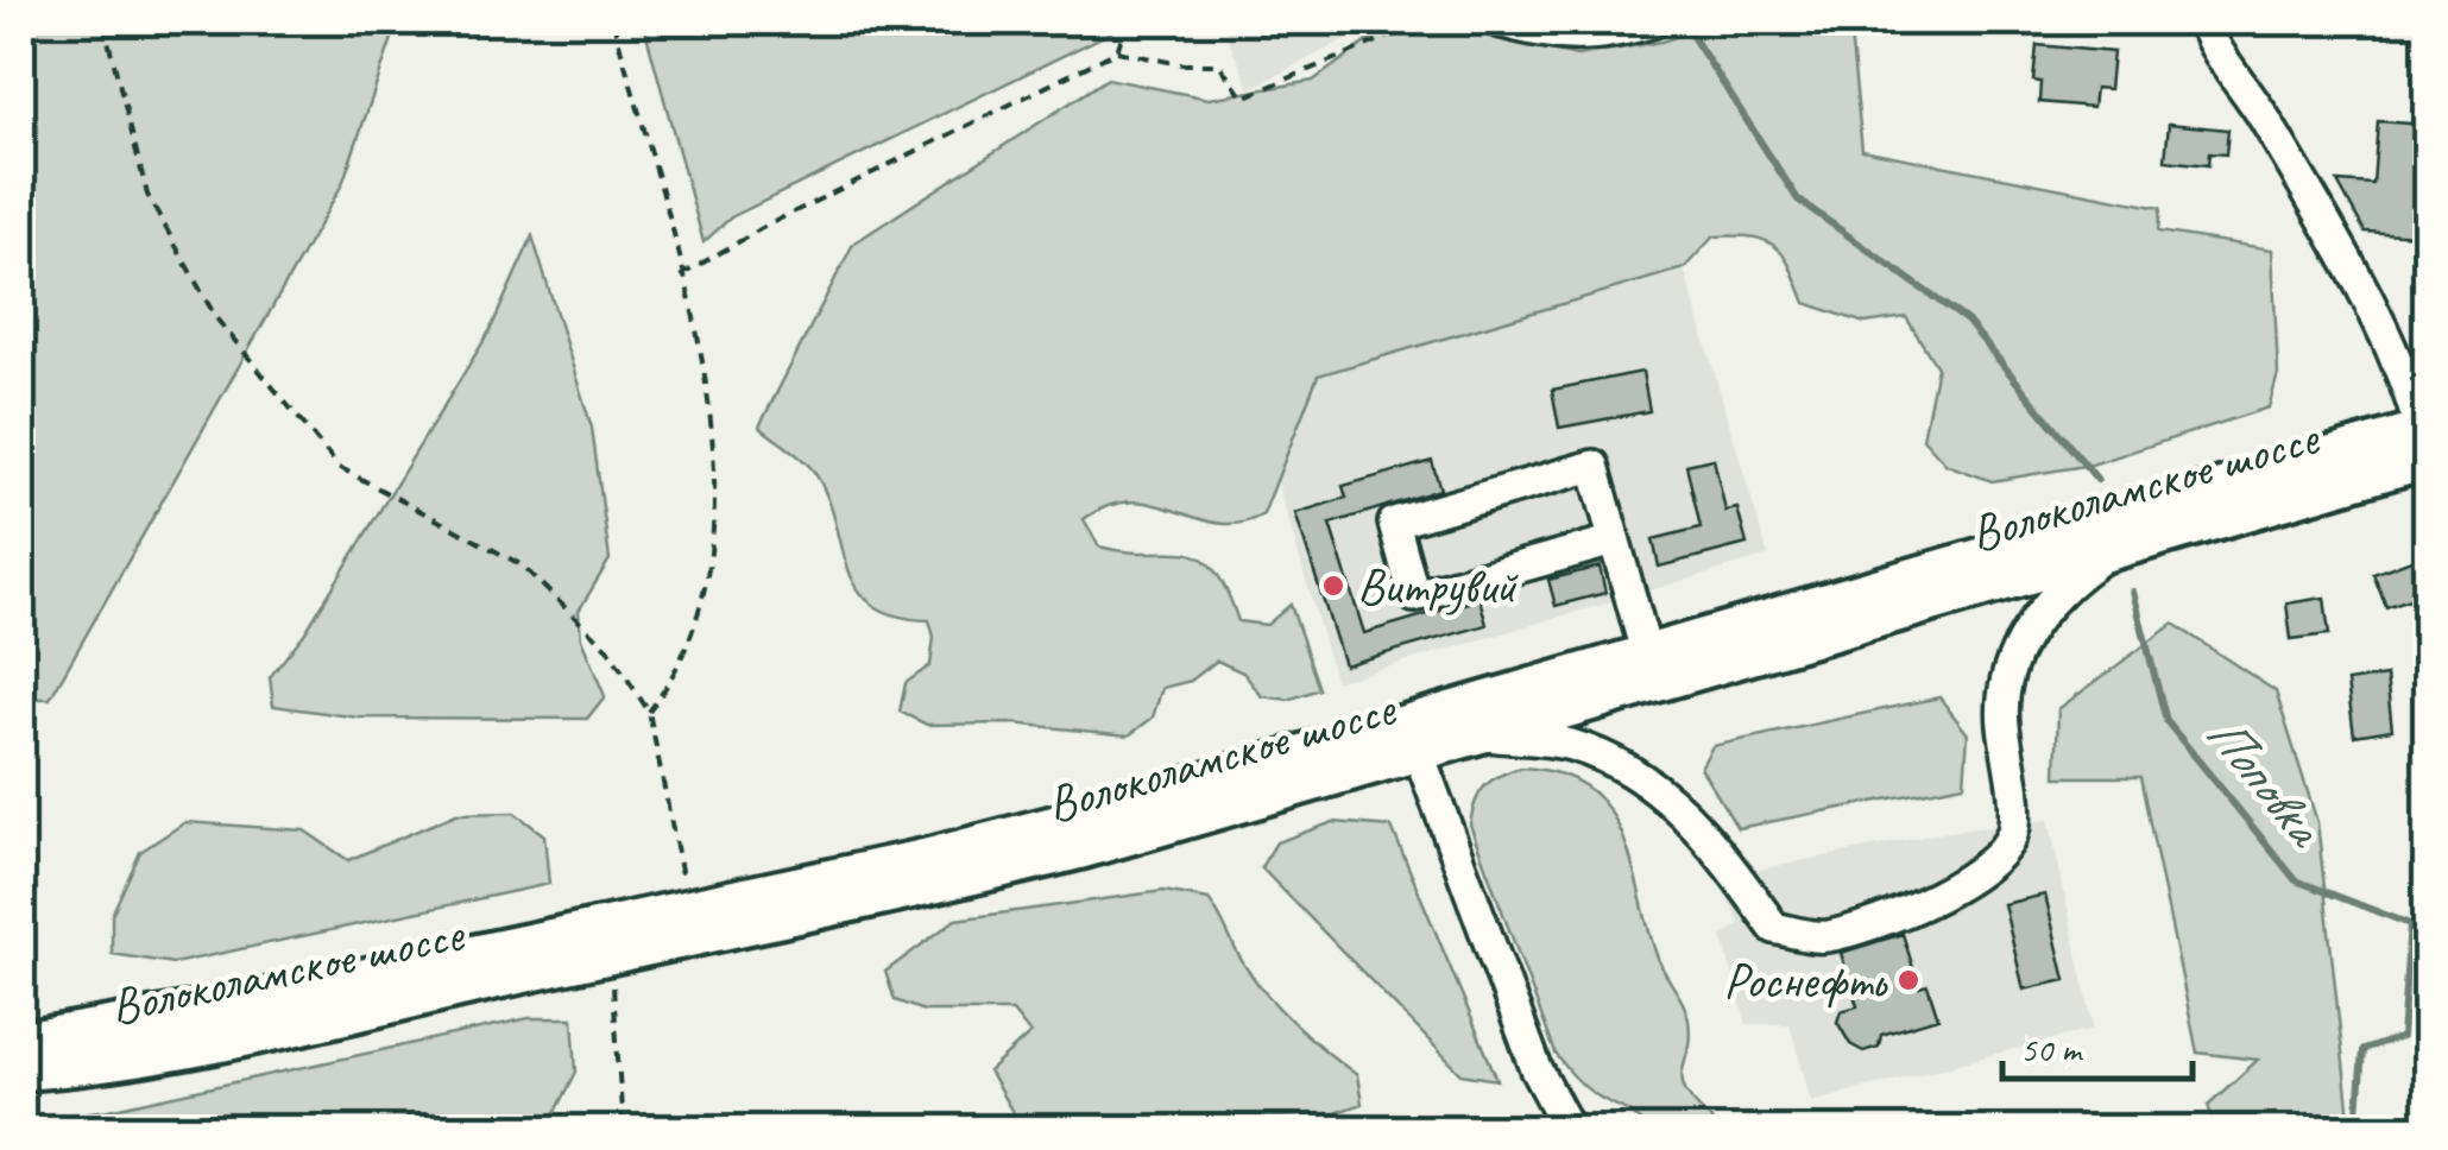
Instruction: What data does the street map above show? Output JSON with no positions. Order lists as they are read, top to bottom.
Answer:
{
  "streets": {
    "main road": ["Волоколамское шоссе"]
  },
  "water": ["Поповка"],
  "places": ["Витрувий", "Роснефть"],
  "scale_bar": "50 m"
}
